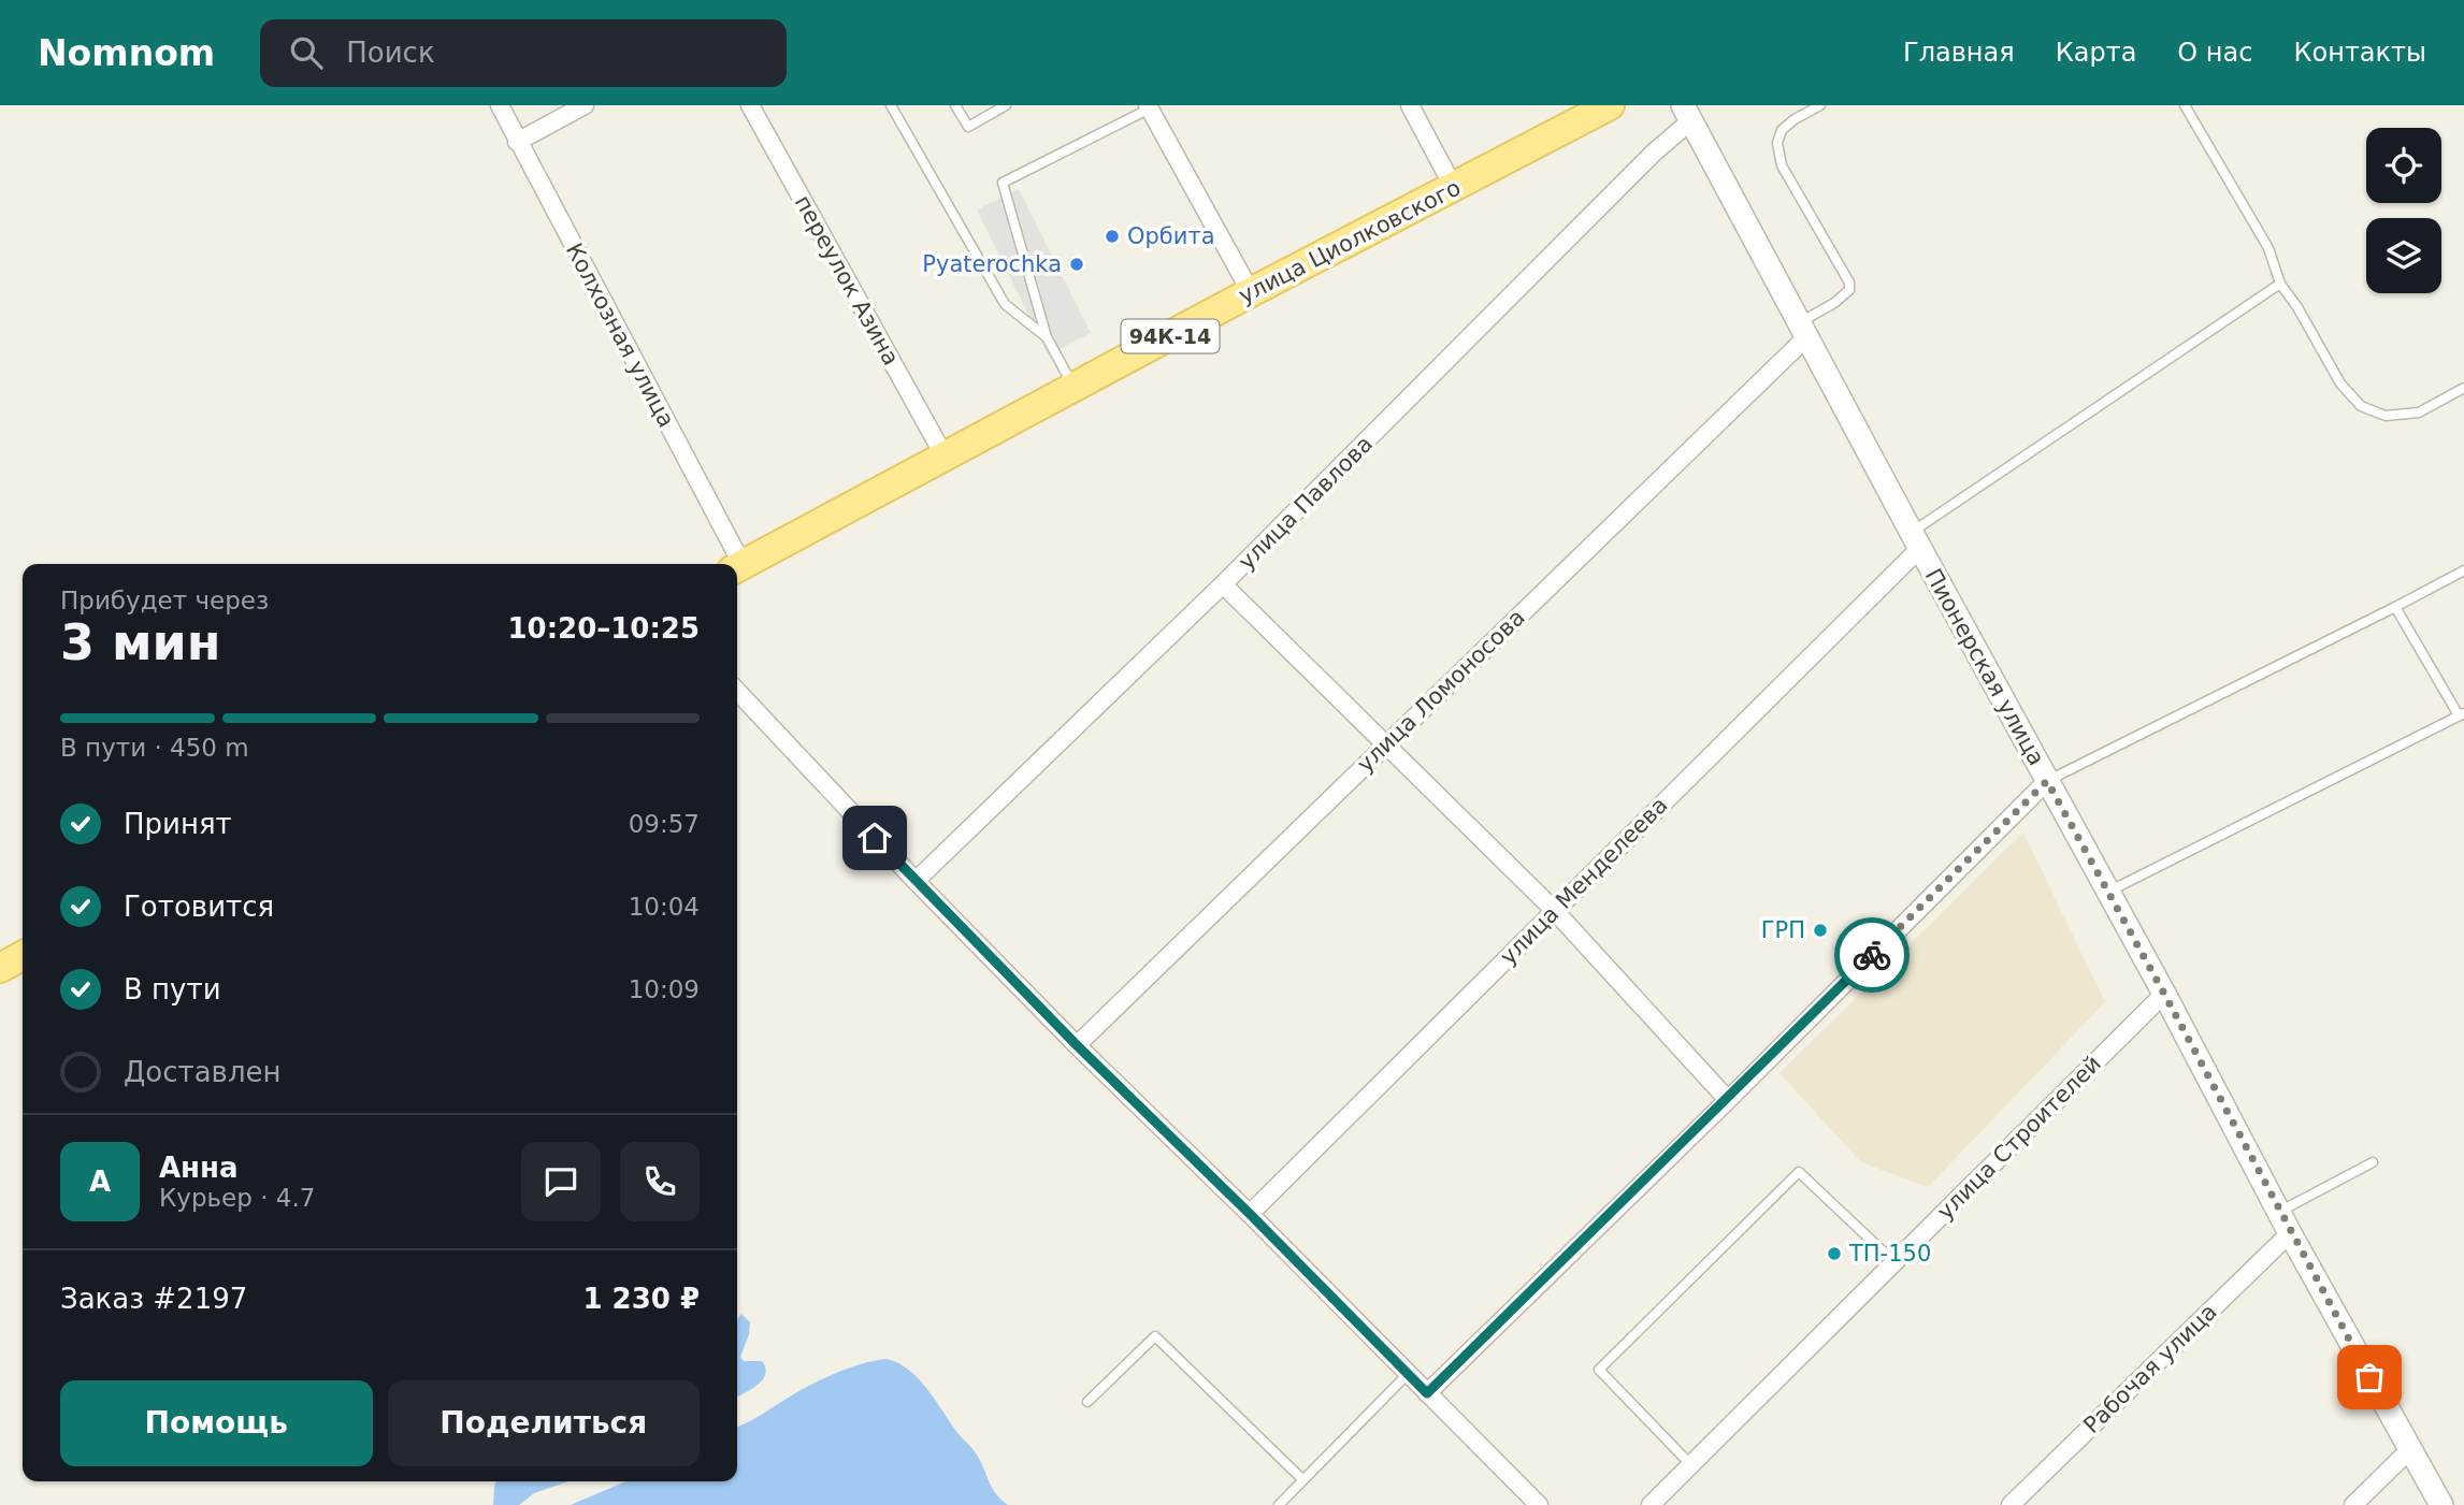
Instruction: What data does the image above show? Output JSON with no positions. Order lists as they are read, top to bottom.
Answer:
{
  "streets": {
    "main road": ["улица Циолковского", "94К-14"],
    "street": [
      "переулок Азина",
      "Колхозная улица",
      "улица Павлова",
      "Пионерская улица",
      "улица Ломоносова",
      "улица Менделеева",
      "улица Строителей",
      "Рабочая улица"
    ]
  },
  "crossings": [
    ["улица Циолковского", "переулок Азина"],
    ["улица Павлова", "Пионерская улица"],
    ["Пионерская улица", "улица Ломоносова"],
    ["Пионерская улица", "улица Менделеева"],
    ["Пионерская улица", "улица Строителей"],
    ["Пионерская улица", "Рабочая улица"]
  ],
  "places": [
    "Орбита",
    "Pyaterochka",
    "ГРП",
    "ТП-150"
  ],
  "page": {
    "header": "Nomnom",
    "search": "Поиск",
    "nav": [
      "Главная",
      "Карта",
      "О нас",
      "Контакты"
    ],
    "heading": ["3 мин", "Прибудет через", "10:20–10:25"],
    "panel": [
      "Анна",
      "Курьер · 4.7",
      "Заказ #2197",
      "1 230 ₽"
    ],
    "bar": "В пути · 450 m",
    "list": [
      ["Принят", "09:57"],
      ["Готовится", "10:04"],
      ["В пути", "10:09"],
      "Доставлен"
    ],
    "round": "А",
    "buttons": ["Помощь", "Поделиться"]
  }
}
